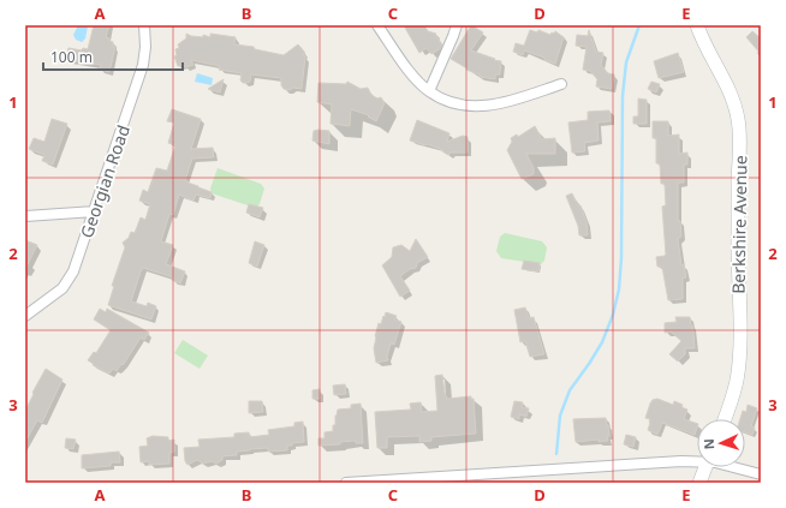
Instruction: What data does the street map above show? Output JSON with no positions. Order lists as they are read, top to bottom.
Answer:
{
  "streets": {
    "street": ["Georgian Road", "Berkshire Avenue"]
  },
  "scale_bar": "100 m",
  "north": "left",
  "grid": {
    "columns": [
      "A",
      "B",
      "C",
      "D",
      "E"
    ],
    "rows": ["1", "2", "3"]
  }
}
